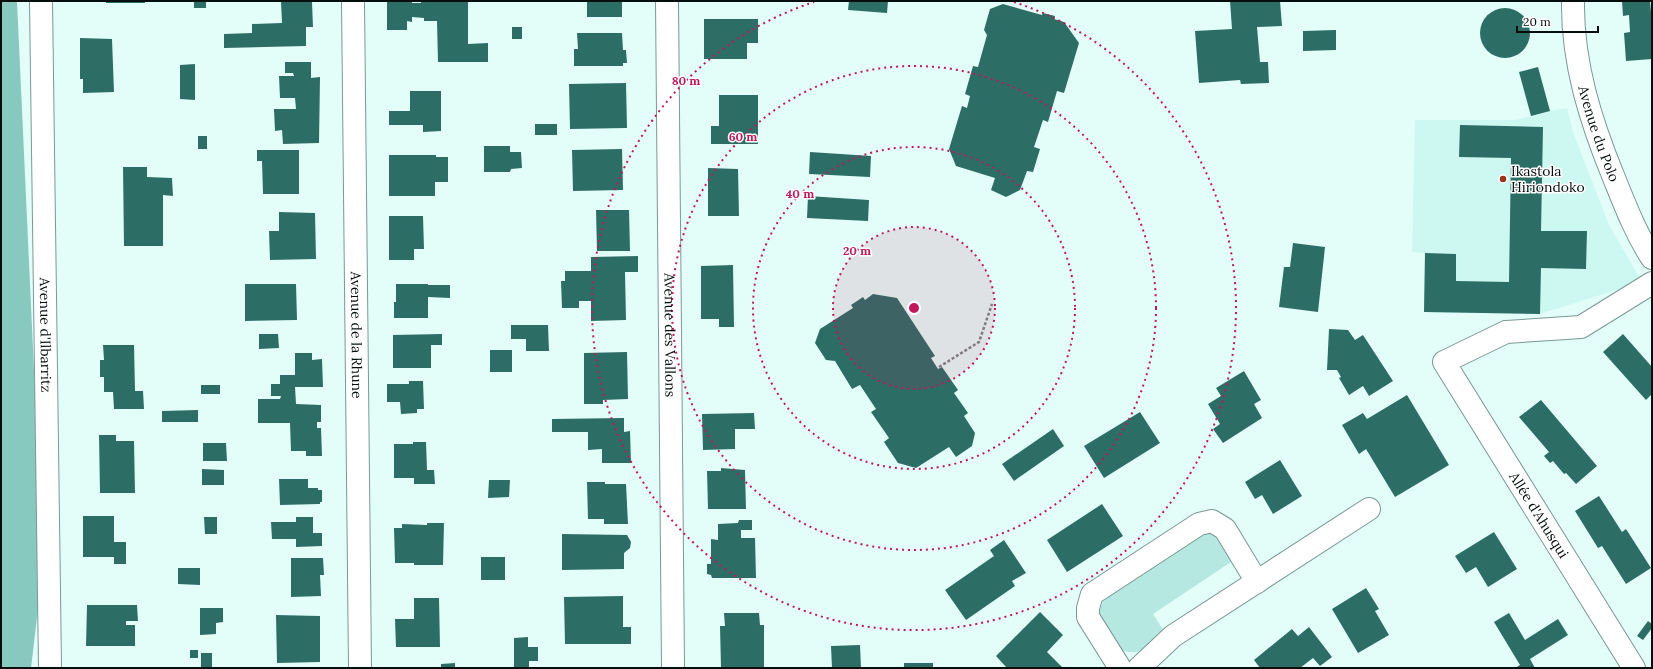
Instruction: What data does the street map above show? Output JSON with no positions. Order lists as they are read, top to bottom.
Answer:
{
  "streets": {
    "street": [
      "Avenue du Polo",
      "Avenue de la Rhune",
      "Avenue des Vallons",
      "Avenue d'Ilbarritz",
      "Allée d'Ahusqui"
    ]
  },
  "places": ["Ikastola Hiriondoko"],
  "scale_bar": "20 m",
  "rings": [
    "80 m",
    "60 m",
    "40 m",
    "20 m"
  ]
}
